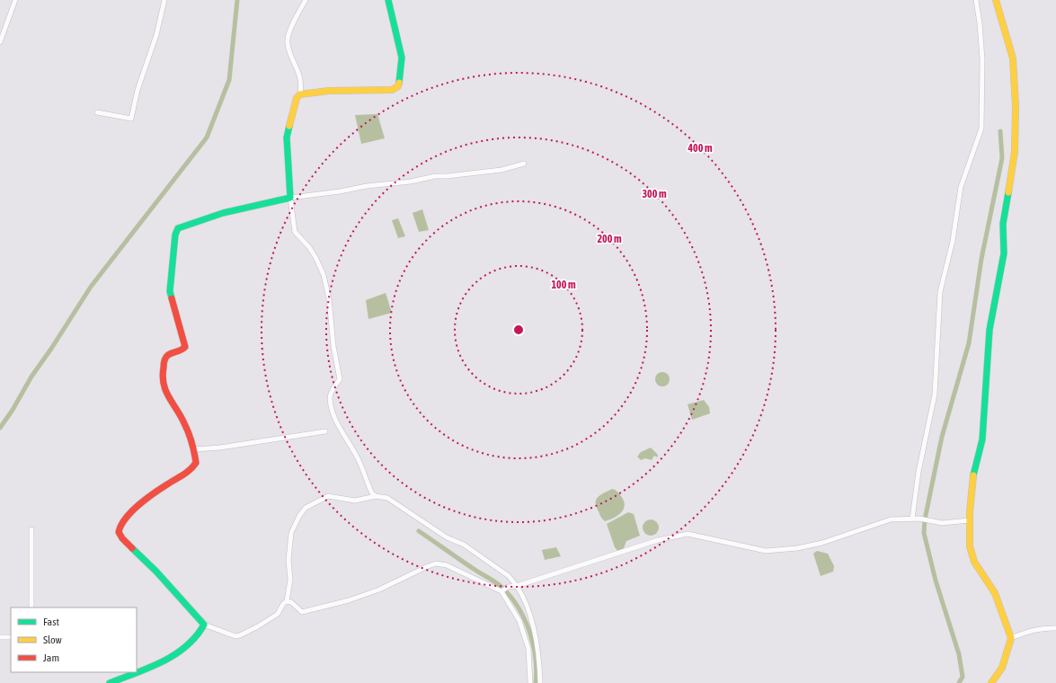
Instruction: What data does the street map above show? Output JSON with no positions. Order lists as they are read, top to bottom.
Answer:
{
  "legend": ["Fast", "Slow", "Jam"],
  "rings": [
    "400 m",
    "300 m",
    "200 m",
    "100 m"
  ]
}
